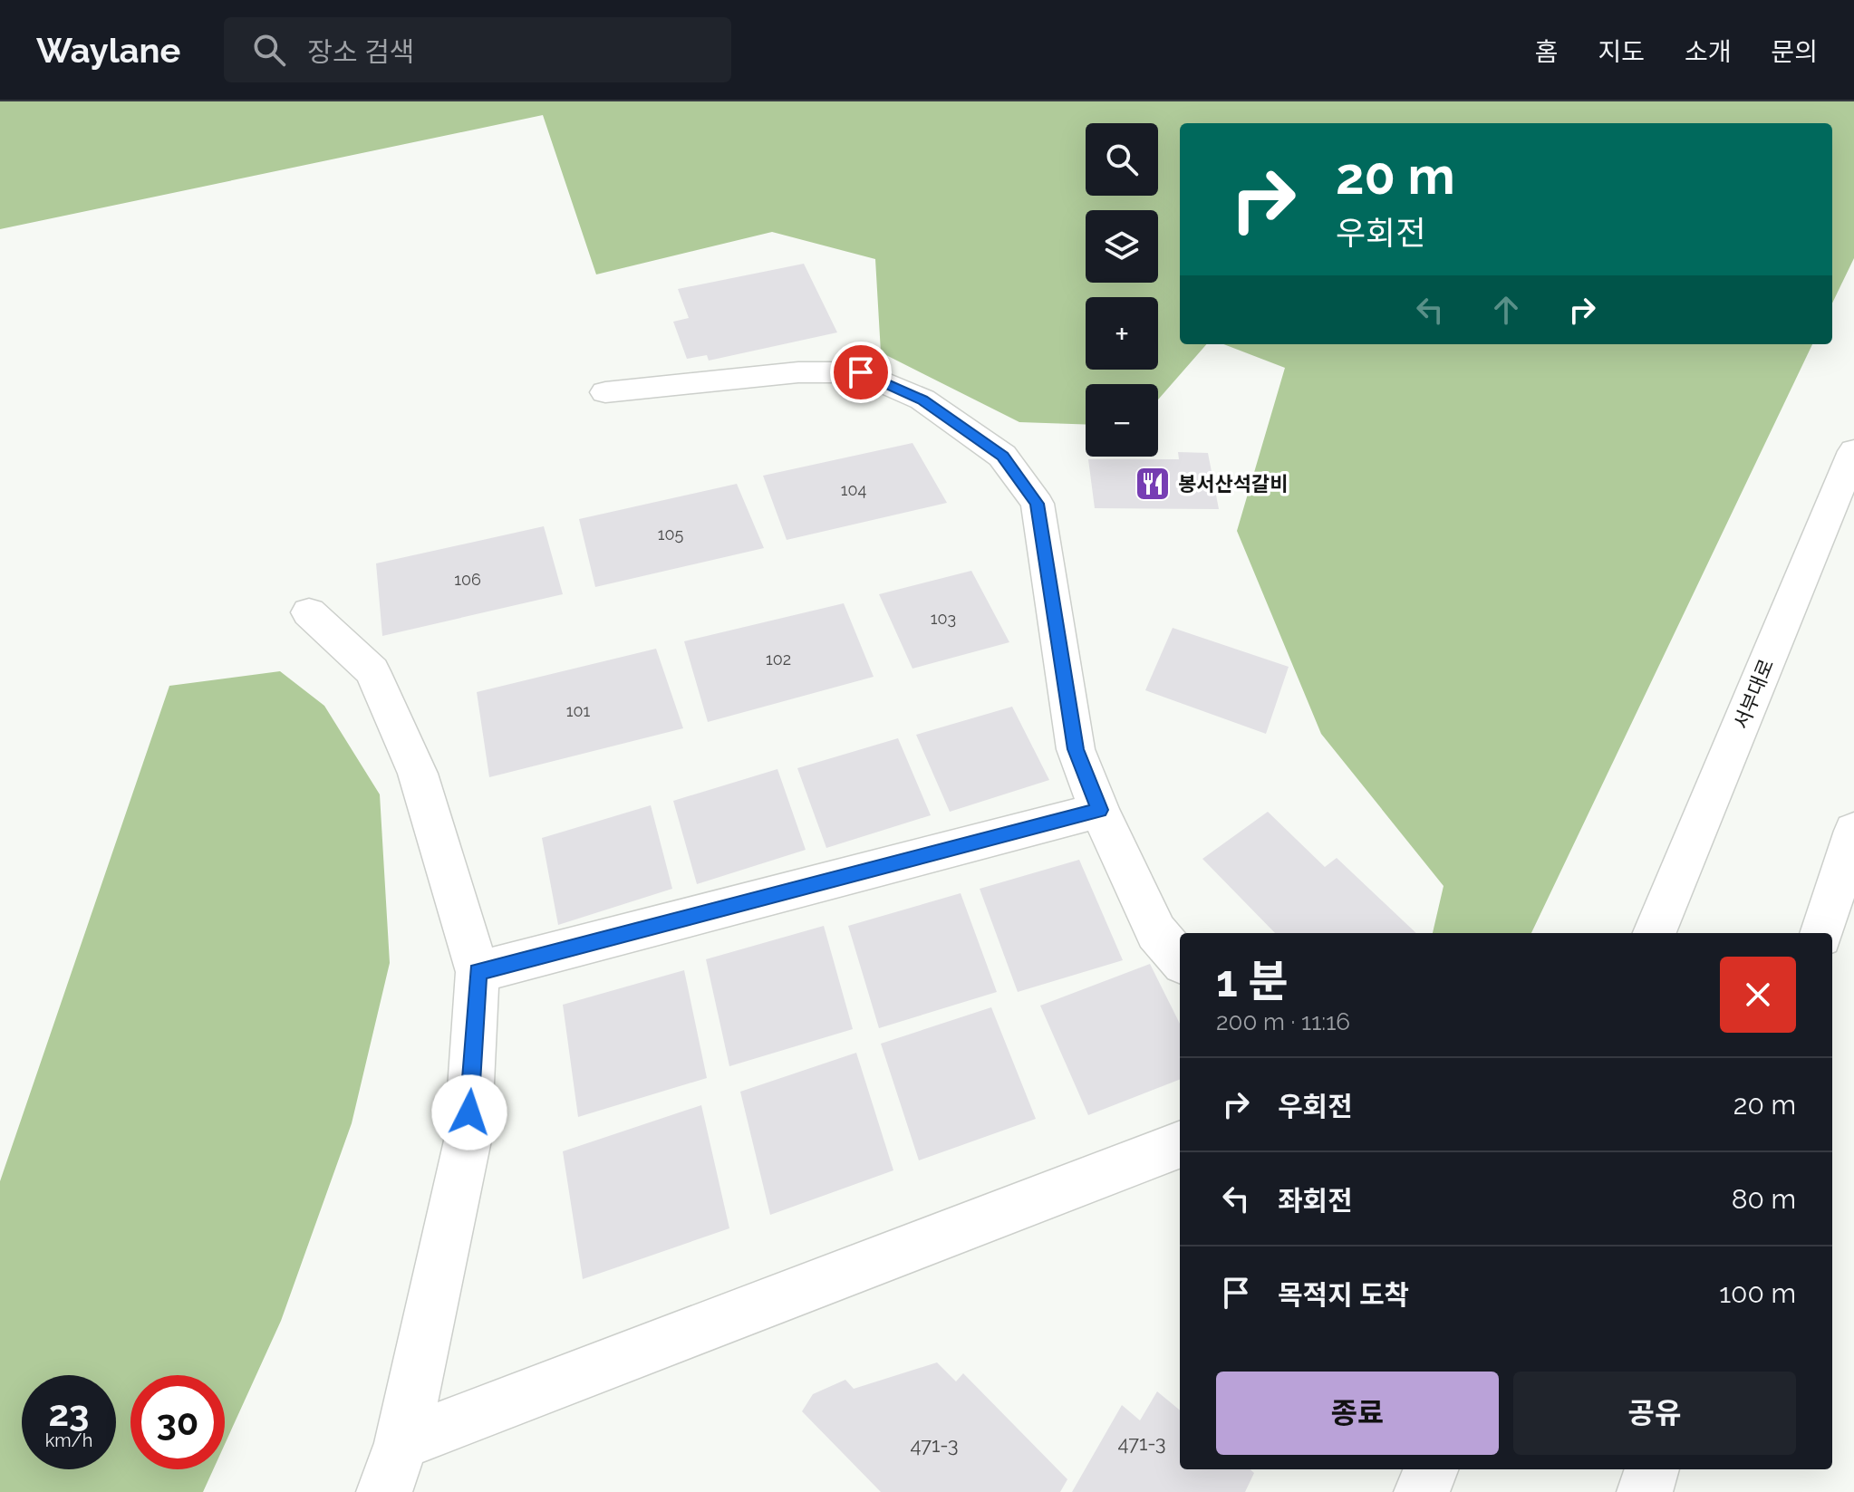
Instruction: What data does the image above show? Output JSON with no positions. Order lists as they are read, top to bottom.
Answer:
{
  "streets": {
    "street": ["서부대로"]
  },
  "places": {
    "restaurant": ["봉서산석갈비"]
  },
  "house_numbers": [
    "104",
    "105",
    "106",
    "103",
    "102",
    "101",
    "471-3",
    "471-3"
  ],
  "page": {
    "header": "Waylane",
    "search": "장소 검색",
    "nav": [
      "홈",
      "지도",
      "소개",
      "문의"
    ],
    "map_buttons": ["+", "−"],
    "turn": ["20 m", "우회전"],
    "heading": ["1 분", "200 m · 11:16"],
    "list": [
      {
        "name": "우회전",
        "value": "20 m"
      },
      {
        "name": "좌회전",
        "value": "80 m"
      },
      {
        "name": "목적지 도착",
        "value": "100 m"
      }
    ],
    "buttons": ["종료", "공유"],
    "speed": "23 km/h",
    "limit": "30"
  }
}
